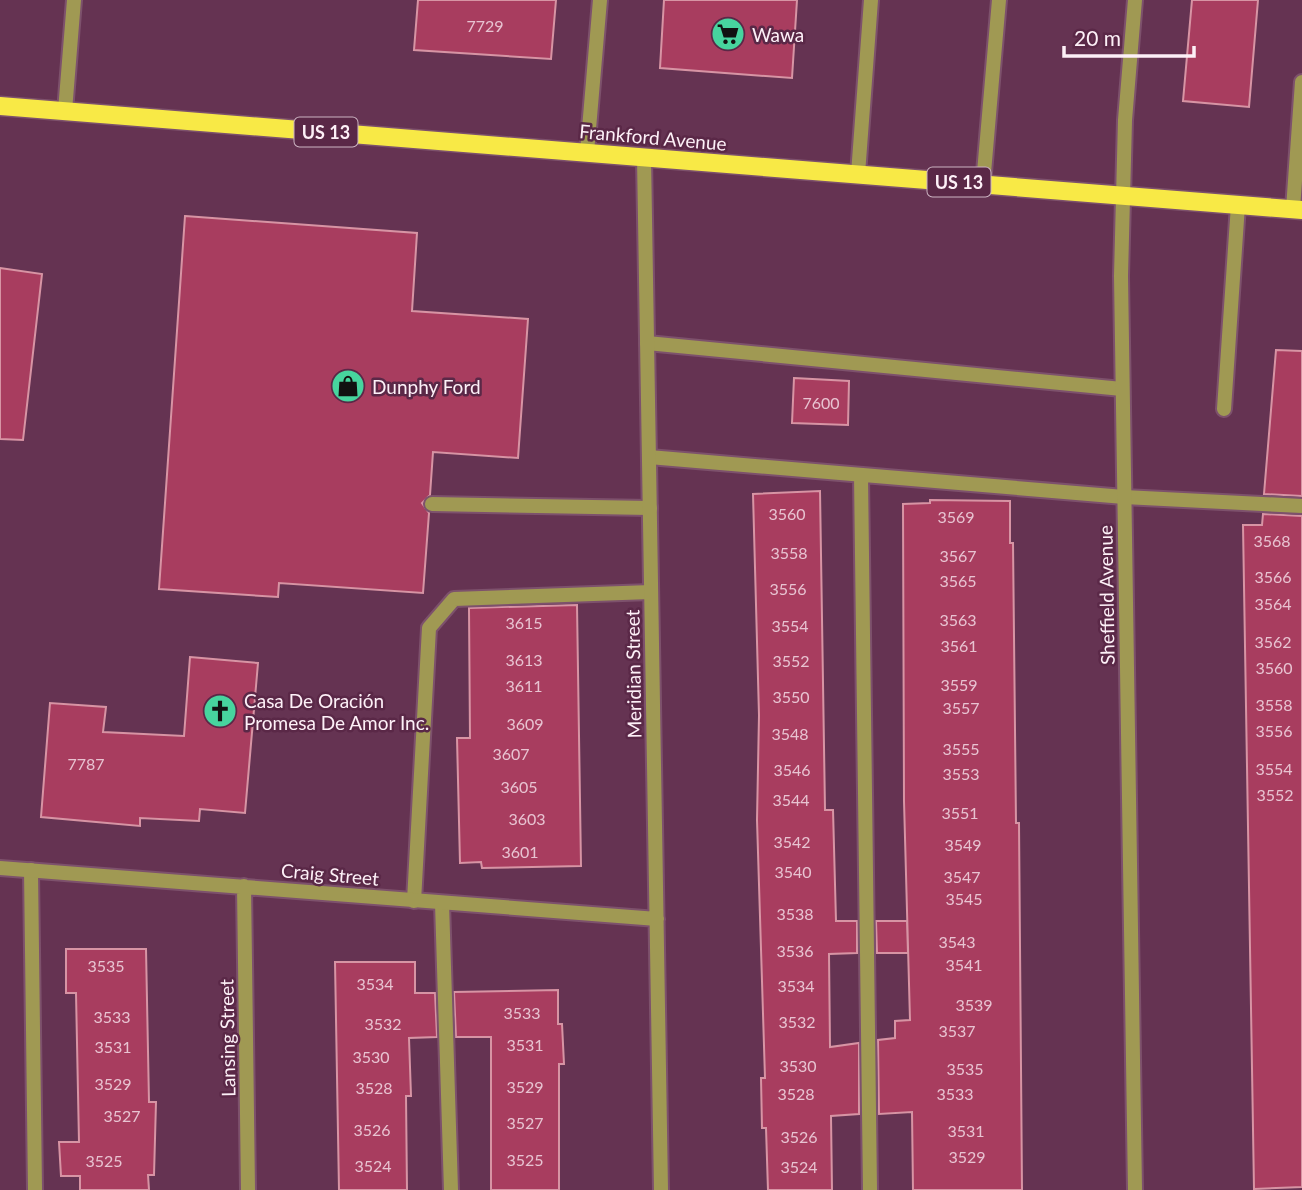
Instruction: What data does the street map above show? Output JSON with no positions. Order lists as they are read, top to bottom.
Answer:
{
  "streets": {
    "main road": ["US 13", "Frankford Avenue"],
    "street": [
      "Sheffield Avenue",
      "Meridian Street",
      "Craig Street",
      "Lansing Street"
    ]
  },
  "crossings": [
    ["Frankford Avenue", "Sheffield Avenue"],
    ["Frankford Avenue", "Meridian Street"],
    ["Meridian Street", "Craig Street"],
    ["Craig Street", "Lansing Street"]
  ],
  "places": {
    "supermarket": ["Wawa"],
    "shop": ["Dunphy Ford"],
    "church": ["Casa De Oración Promesa De Amor Inc."]
  },
  "house_numbers": [
    "7729",
    "7600",
    "3560",
    "3569",
    "3568",
    "3558",
    "3567",
    "3566",
    "3565",
    "3556",
    "3564",
    "3563",
    "3615",
    "3554",
    "3562",
    "3561",
    "3613",
    "3552",
    "3560",
    "3559",
    "3611",
    "3550",
    "3558",
    "3557",
    "3609",
    "3556",
    "3548",
    "3555",
    "3607",
    "7787",
    "3554",
    "3546",
    "3553",
    "3605",
    "3552",
    "3544",
    "3551",
    "3603",
    "3542",
    "3549",
    "3601",
    "3540",
    "3547",
    "3545",
    "3538",
    "3543",
    "3536",
    "3541",
    "3535",
    "3534",
    "3534",
    "3539",
    "3533",
    "3533",
    "3532",
    "3532",
    "3537",
    "3531",
    "3531",
    "3530",
    "3530",
    "3535",
    "3529",
    "3529",
    "3528",
    "3528",
    "3533",
    "3527",
    "3527",
    "3526",
    "3531",
    "3526",
    "3529",
    "3525",
    "3525",
    "3524",
    "3524"
  ],
  "scale_bar": "20 m"
}
